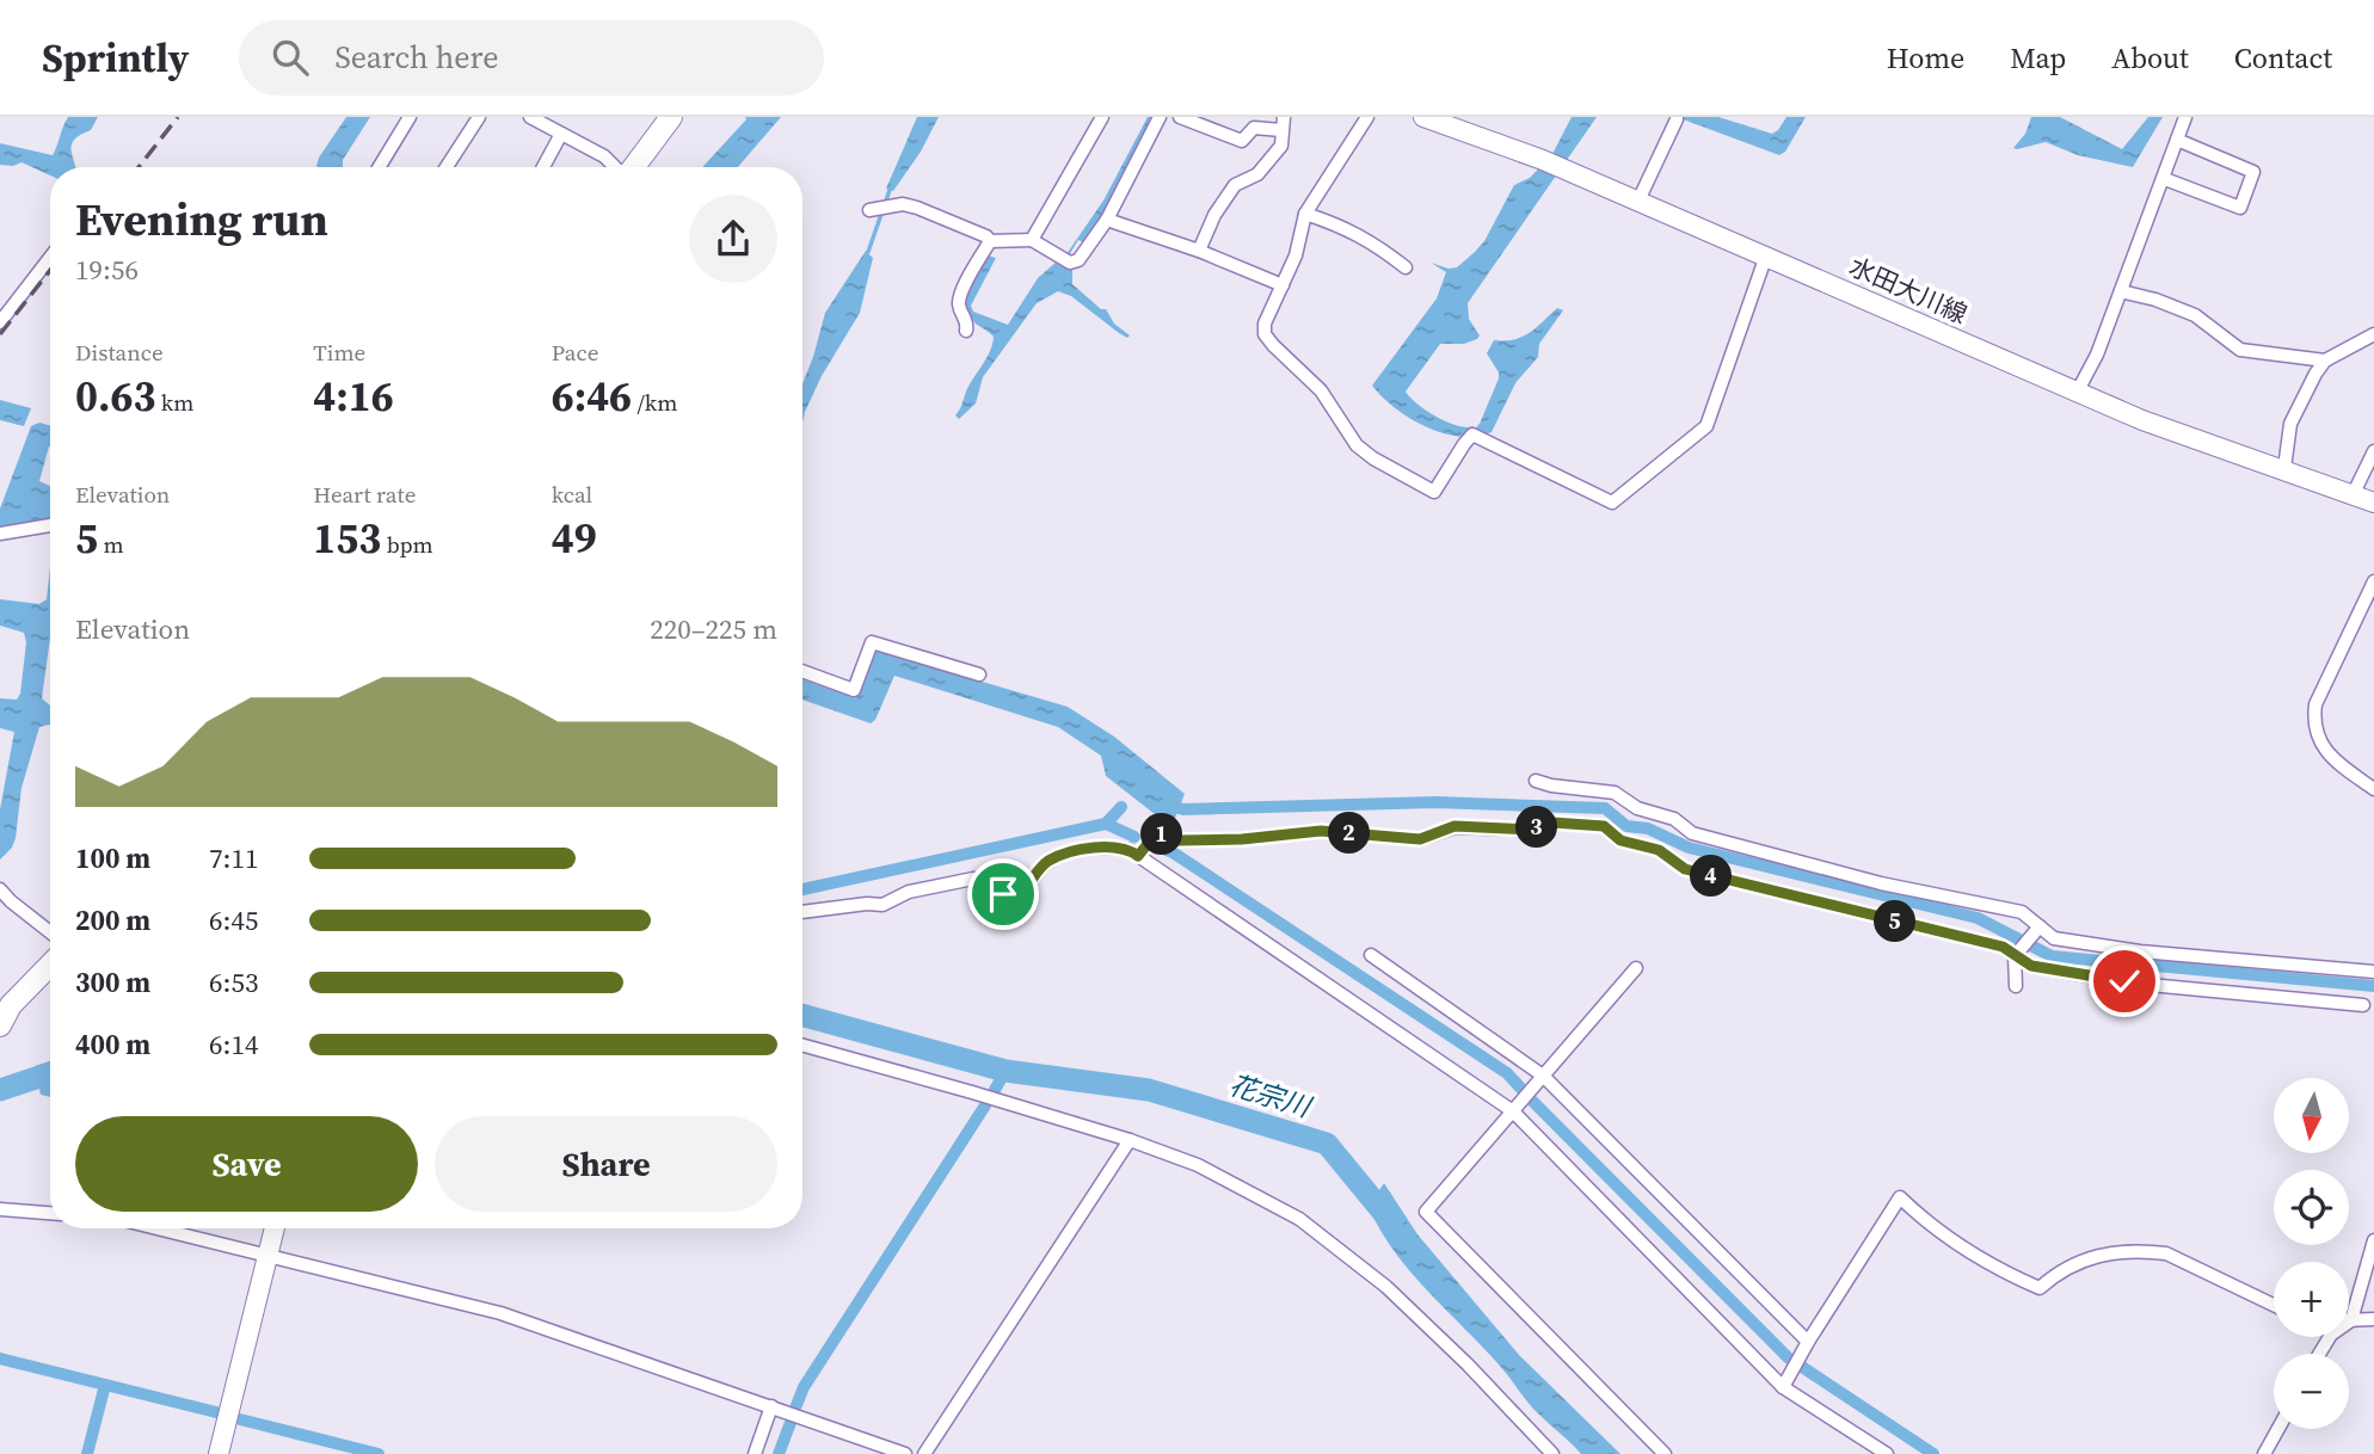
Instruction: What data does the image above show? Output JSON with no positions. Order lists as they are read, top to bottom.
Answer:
{
  "streets": {
    "main road": ["水田大川線"]
  },
  "water": ["花宗川"],
  "north": "bottom",
  "page": {
    "header": "Sprintly",
    "search": "Search here",
    "nav": [
      "Home",
      "Map",
      "About",
      "Contact"
    ],
    "heading": ["Evening run", "19:56"],
    "stats": [
      ["Distance", "0.63 km"],
      ["Time", "4:16"],
      ["Pace", "6:46 /km"],
      ["Elevation", "5 m"],
      ["Heart rate", "153 bpm"],
      ["kcal", "49"]
    ],
    "chart": ["Elevation", "220–225 m"],
    "pins": [
      "3",
      "2",
      "1",
      "4",
      "5"
    ],
    "list": [
      {
        "name": "100 m",
        "note": "7:11"
      },
      {
        "name": "200 m",
        "note": "6:45"
      },
      {
        "name": "300 m",
        "note": "6:53"
      },
      {
        "name": "400 m",
        "note": "6:14"
      }
    ],
    "map_buttons": ["+", "−"],
    "buttons": ["Save", "Share"]
  }
}
